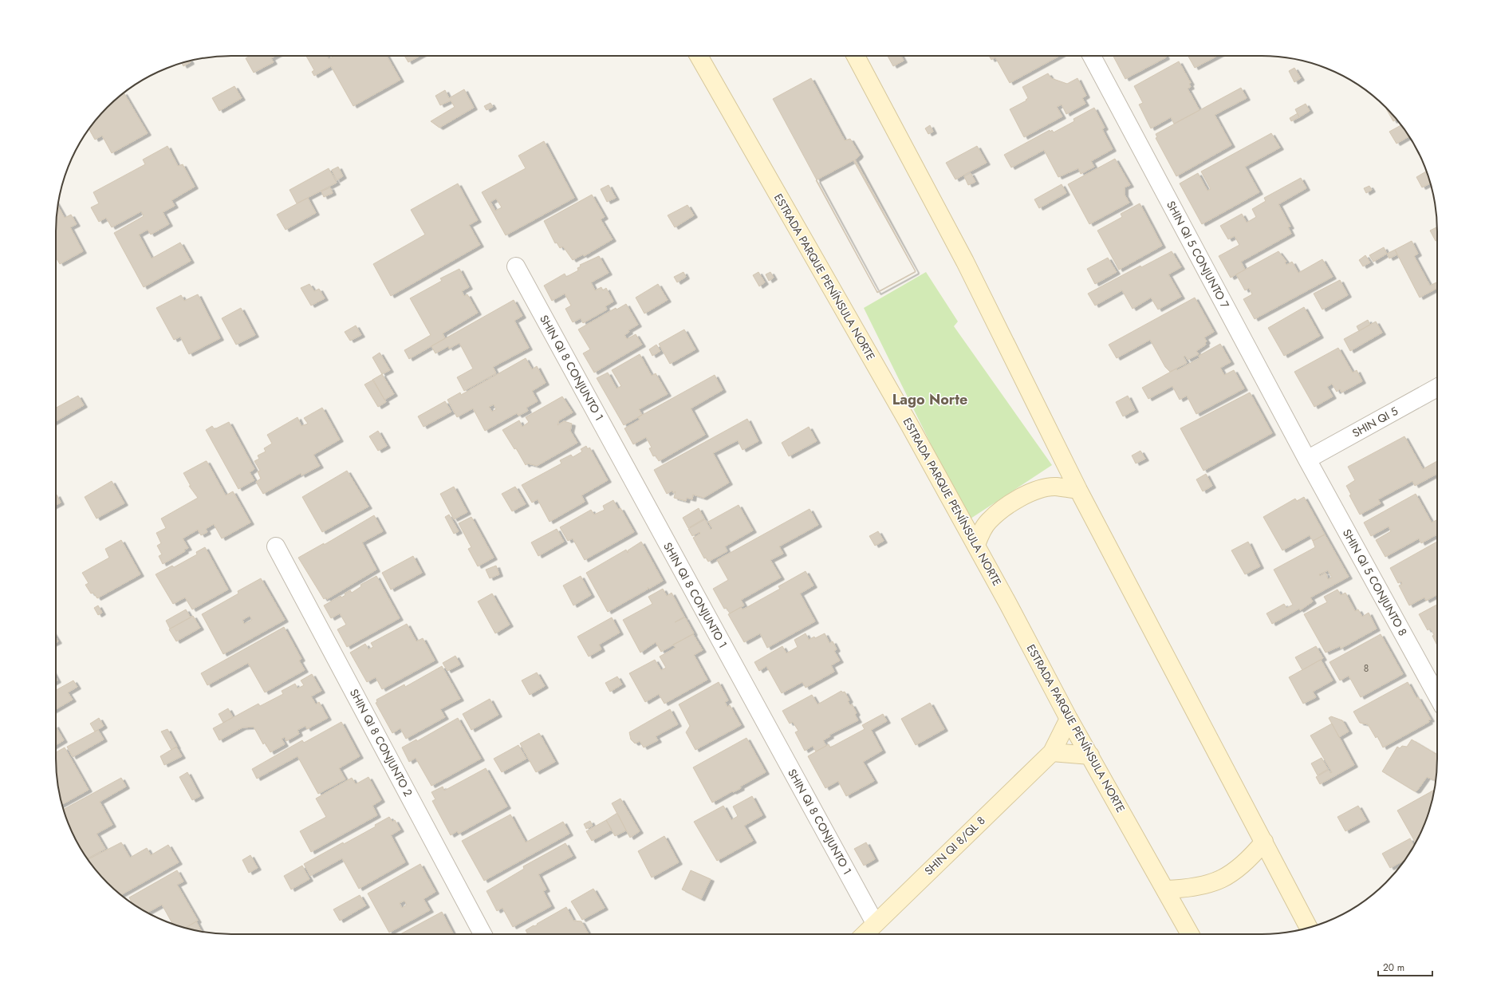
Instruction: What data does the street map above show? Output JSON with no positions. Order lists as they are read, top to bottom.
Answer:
{
  "streets": {
    "main road": ["ESTRADA PARQUE PENÍNSULA NORTE", "SHIN QI 8/QL 8"],
    "street": [
      "SHIN QI 5 CONJUNTO 7",
      "SHIN QI 8 CONJUNTO 1",
      "SHIN QI 5",
      "SHIN QI 5 CONJUNTO 8",
      "SHIN QI 8 CONJUNTO 2"
    ]
  },
  "crossings": [
    ["SHIN QI 5 CONJUNTO 7", "SHIN QI 5"],
    ["SHIN QI 5 CONJUNTO 7", "SHIN QI 5 CONJUNTO 8"],
    ["ESTRADA PARQUE PENÍNSULA NORTE", "SHIN QI 8/QL 8"],
    ["SHIN QI 8 CONJUNTO 1", "SHIN QI 8/QL 8"],
    ["SHIN QI 5", "SHIN QI 5 CONJUNTO 8"]
  ],
  "districts": ["Lago Norte"],
  "house_numbers": ["8"],
  "scale_bar": "20 m"
}
